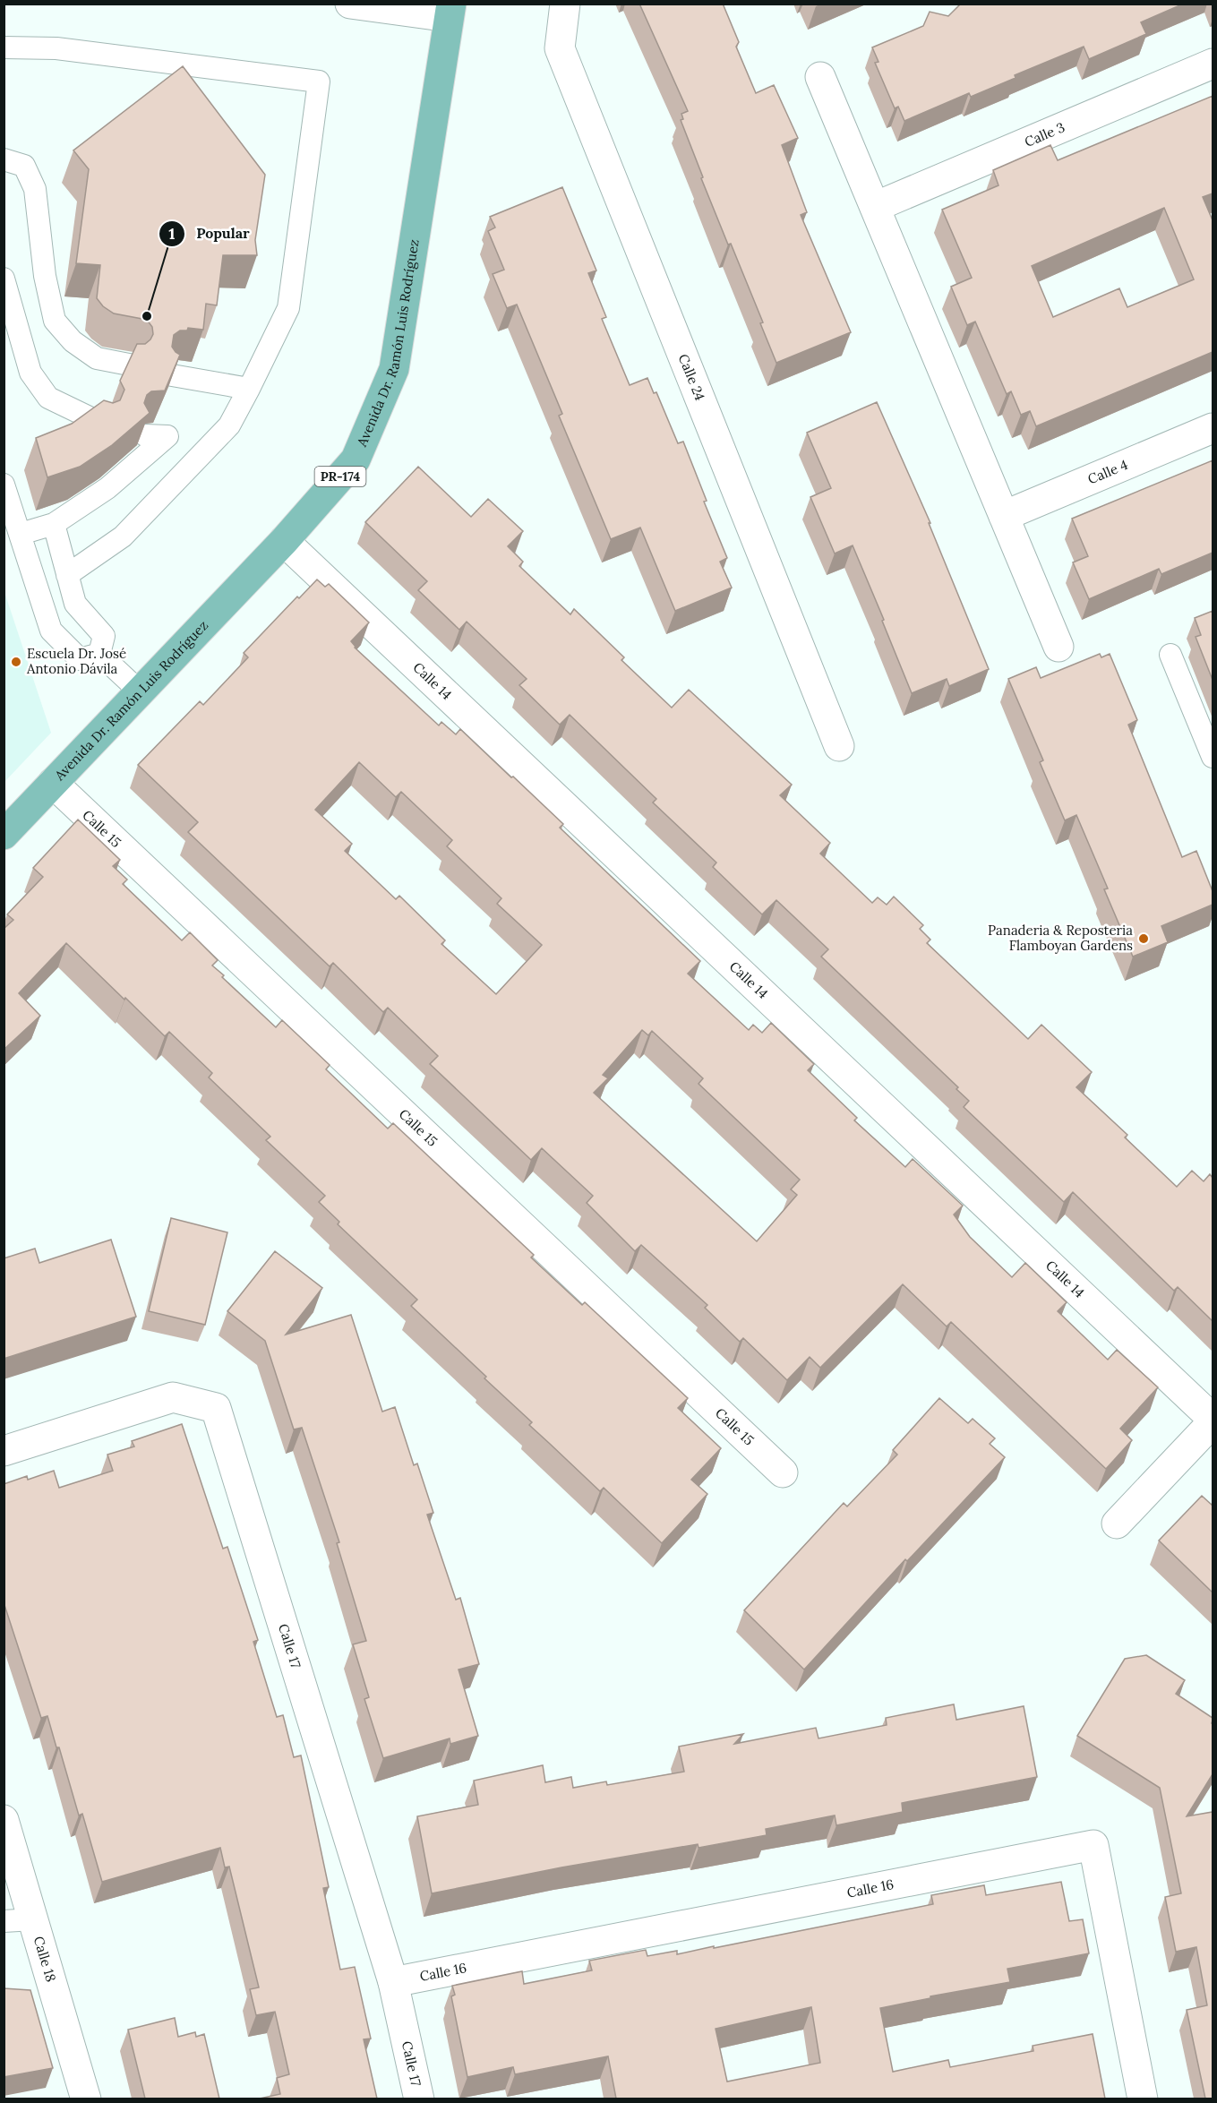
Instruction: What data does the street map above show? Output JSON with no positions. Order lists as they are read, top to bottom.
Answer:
{
  "streets": {
    "main road": ["Avenida Dr. Ramón Luis Rodríguez", "PR-174"],
    "street": [
      "Calle 3",
      "Calle 24",
      "Calle 4",
      "Calle 14",
      "Calle 15",
      "Calle 17",
      "Calle 16",
      "Calle 18"
    ]
  },
  "crossings": [
    ["Avenida Dr. Ramón Luis Rodríguez", "Calle 14"],
    ["Avenida Dr. Ramón Luis Rodríguez", "Calle 15"],
    ["Calle 17", "Calle 16"]
  ],
  "places": ["Popular", "Escuela Dr. José Antonio Dávila", "Panaderia & Reposteria Flamboyan Gardens"]
}
